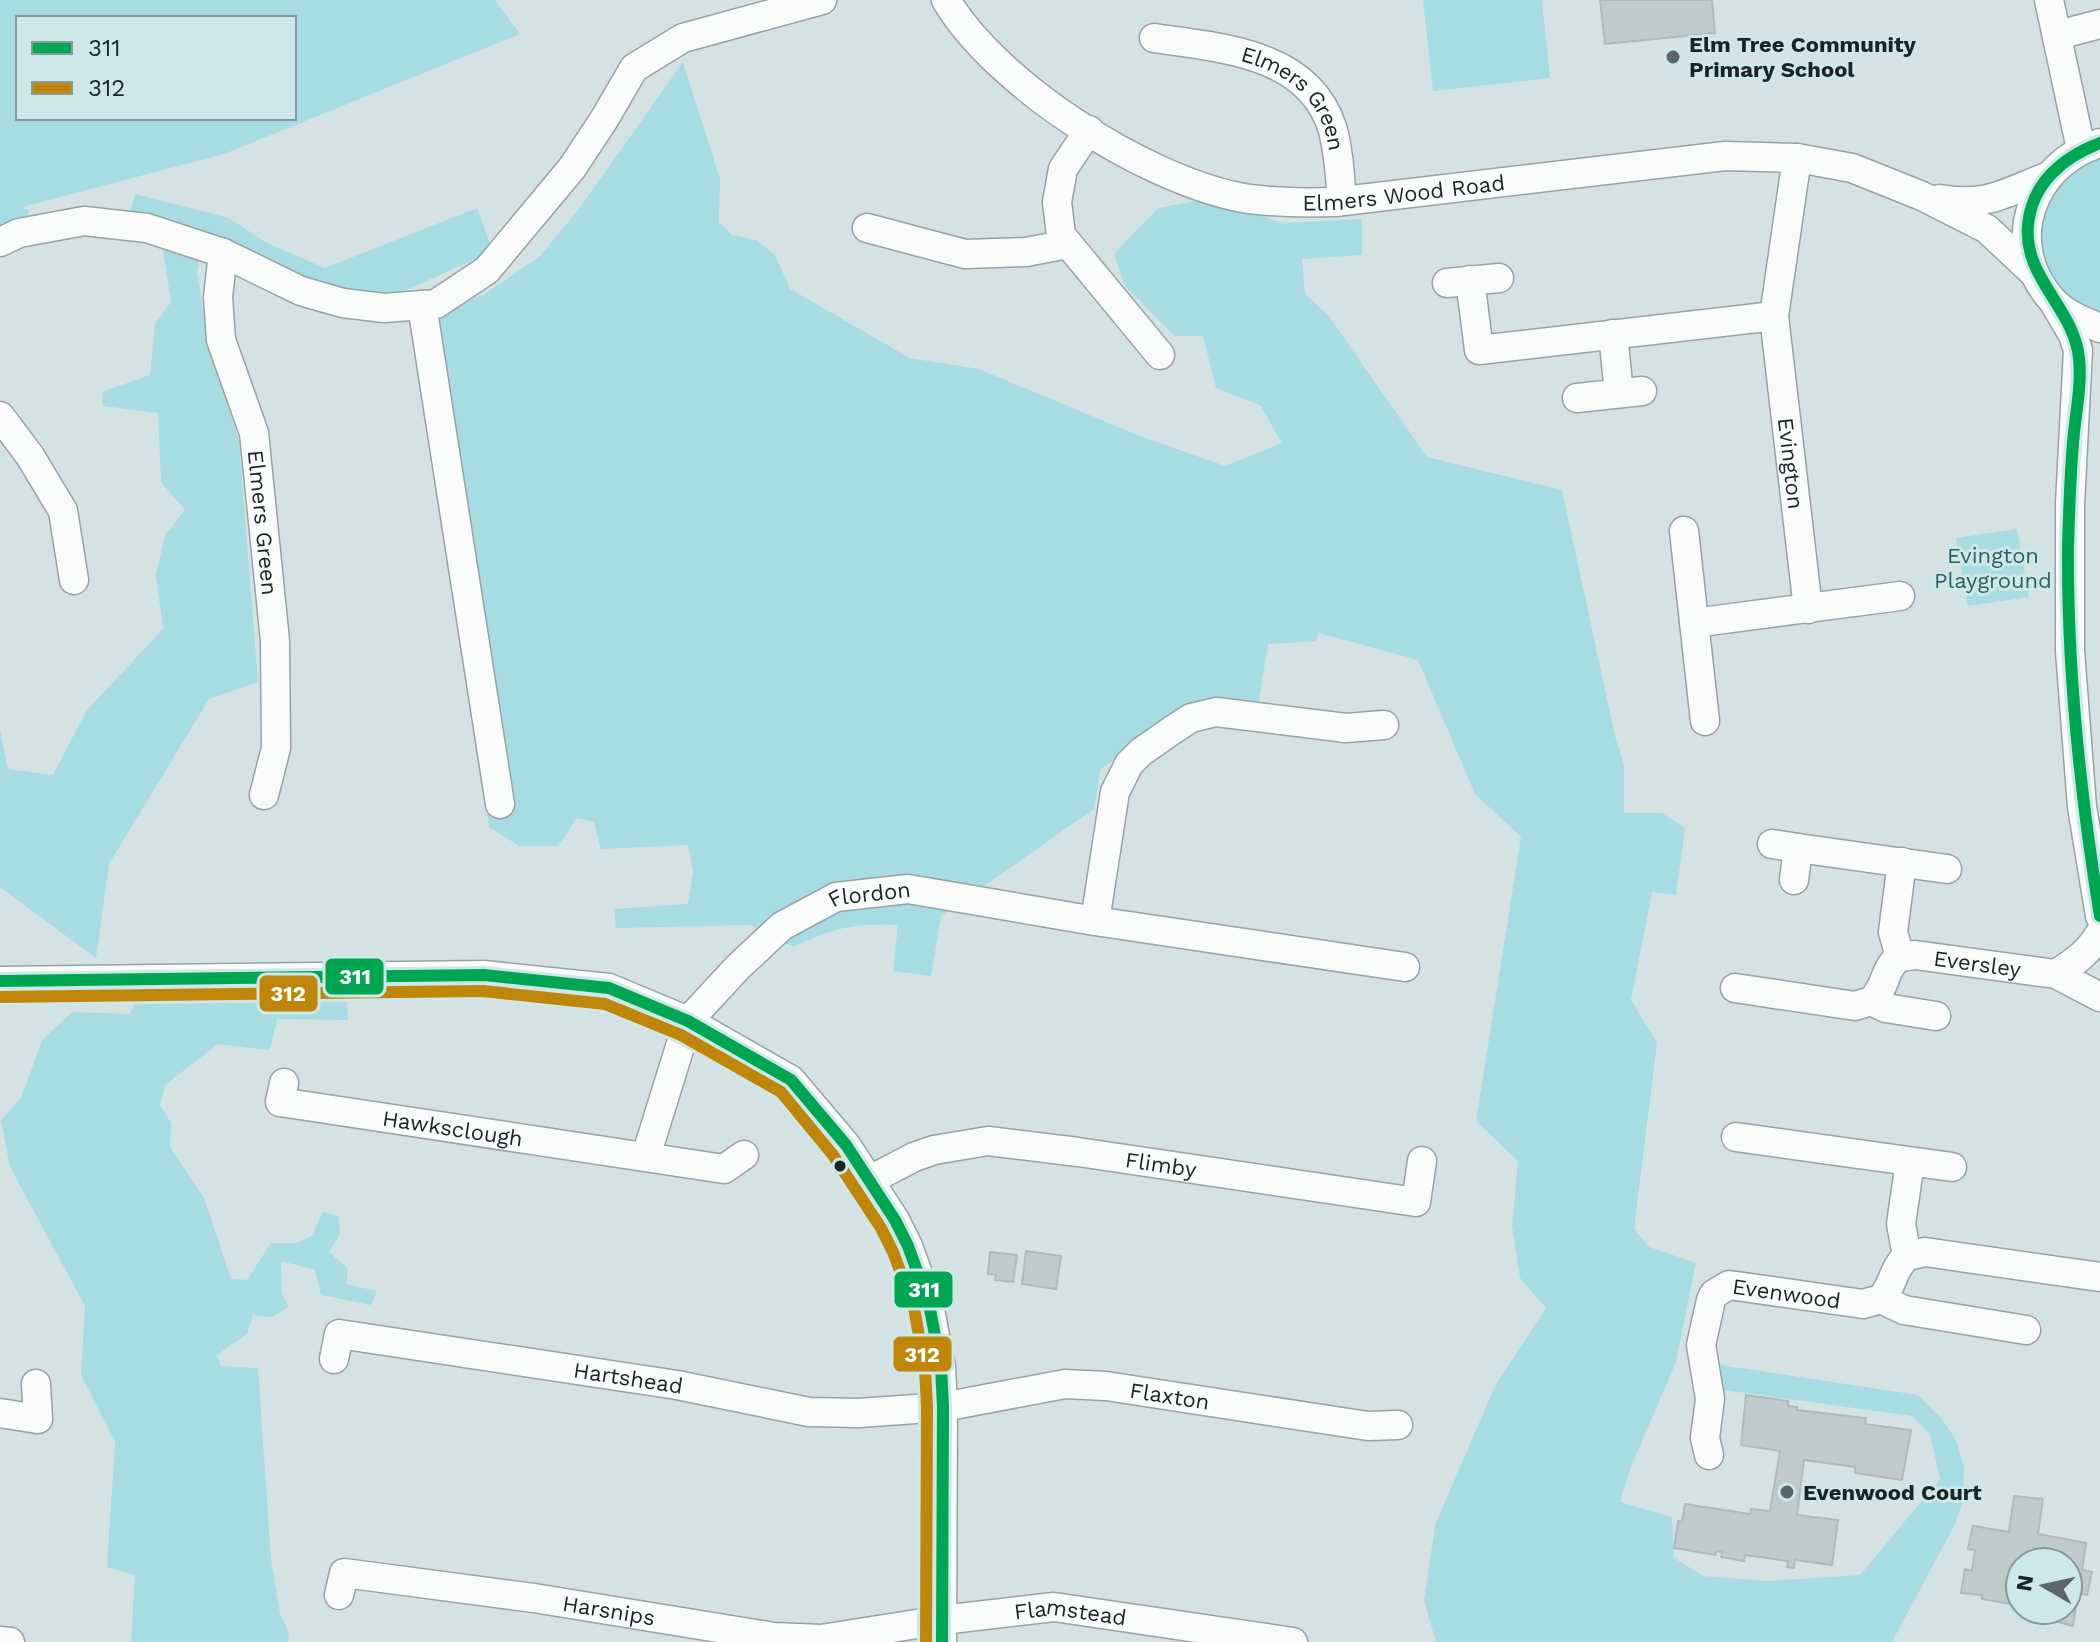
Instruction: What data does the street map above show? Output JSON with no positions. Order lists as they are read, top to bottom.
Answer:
{
  "streets": {
    "street": [
      "Elmers Green",
      "Elmers Wood Road",
      "Evington",
      "Flordon",
      "Eversley",
      "Hawksclough",
      "Flimby",
      "Evenwood",
      "Hartshead",
      "Flaxton",
      "Harsnips",
      "Flamstead"
    ]
  },
  "crossings": [
    ["Elmers Green", "Elmers Wood Road"],
    ["Elmers Wood Road", "Evington"],
    ["Hartshead", "Flaxton"],
    ["Harsnips", "Flamstead"]
  ],
  "parks": ["Evington Playground"],
  "places": ["Elm Tree Community Primary School", "Evenwood Court"],
  "lines": ["transit line 311", "transit line 312"],
  "legend": ["311", "312"],
  "north": "left"
}
